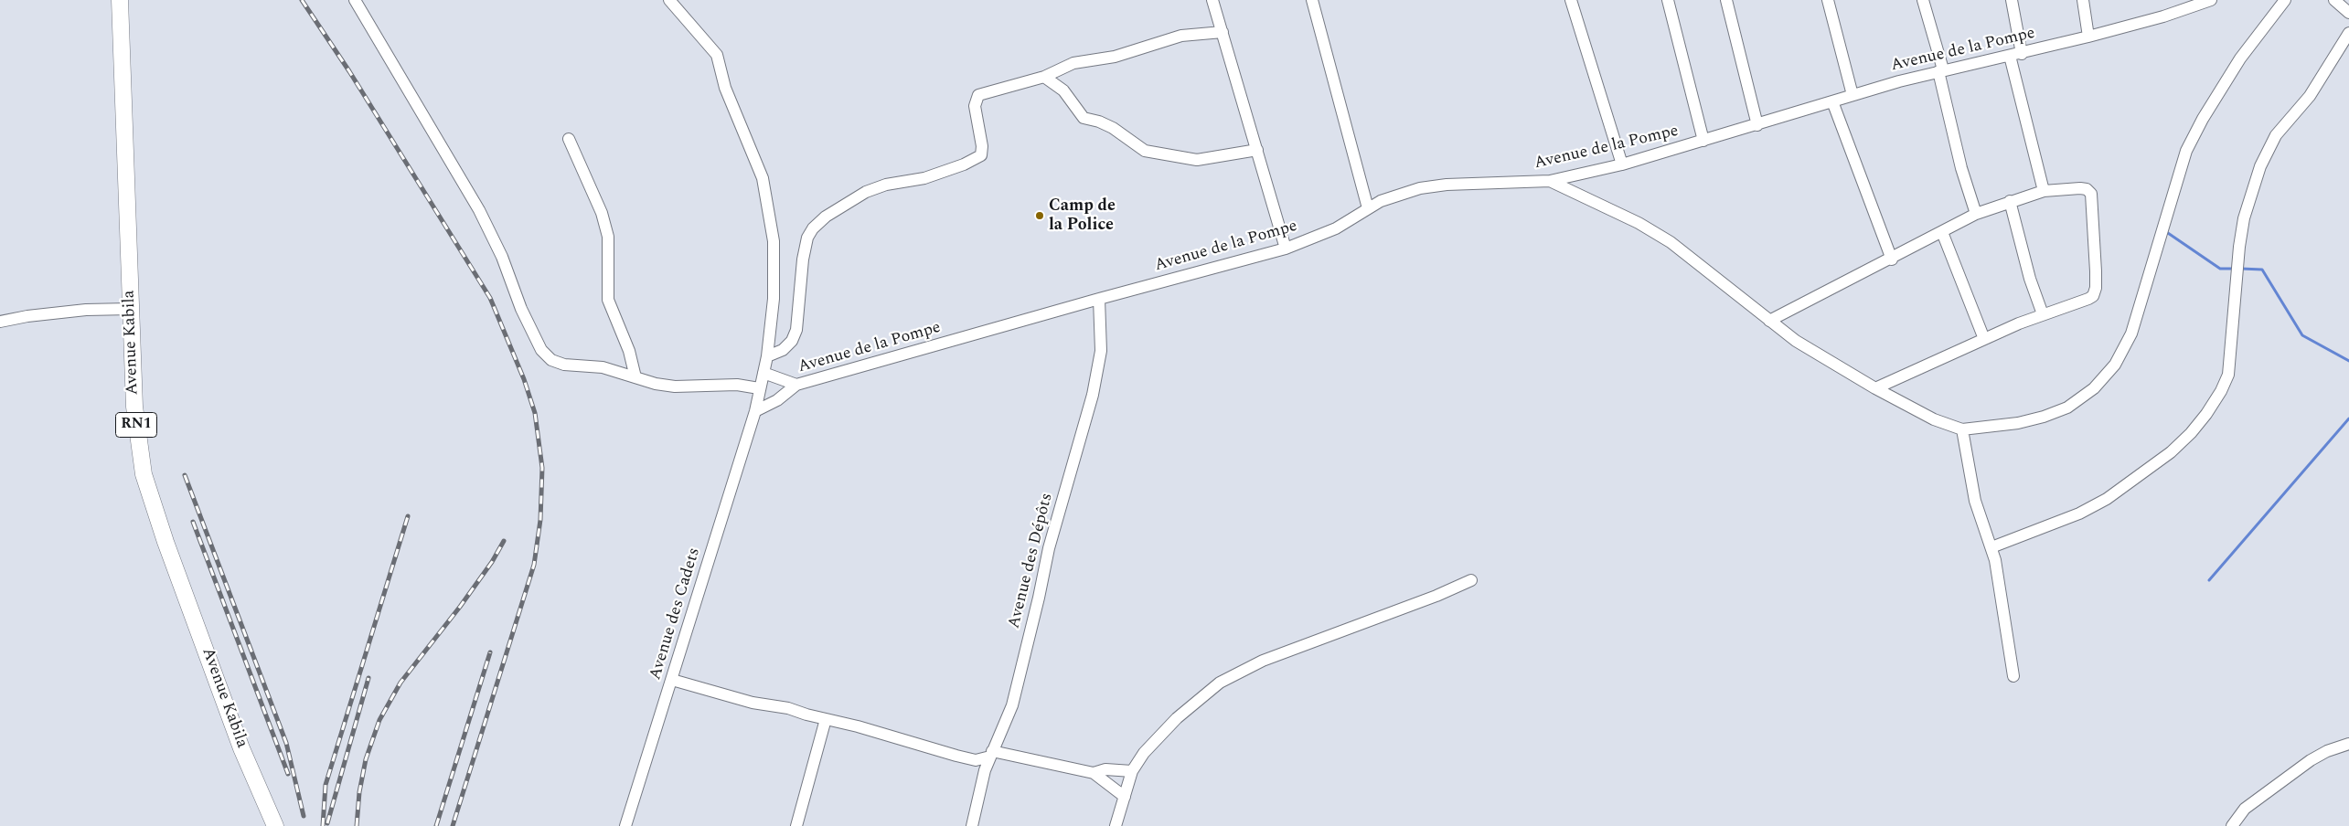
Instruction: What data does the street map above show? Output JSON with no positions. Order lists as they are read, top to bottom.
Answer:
{
  "streets": {
    "highway": ["Avenue Kabila", "RN1"],
    "street": ["Avenue de la Pompe", "Avenue des Dépôts", "Avenue des Cadets"]
  },
  "crossings": [
    ["Avenue de la Pompe", "Avenue des Dépôts"],
    ["Avenue de la Pompe", "Avenue des Cadets"]
  ],
  "places": ["Camp de la Police"]
}
